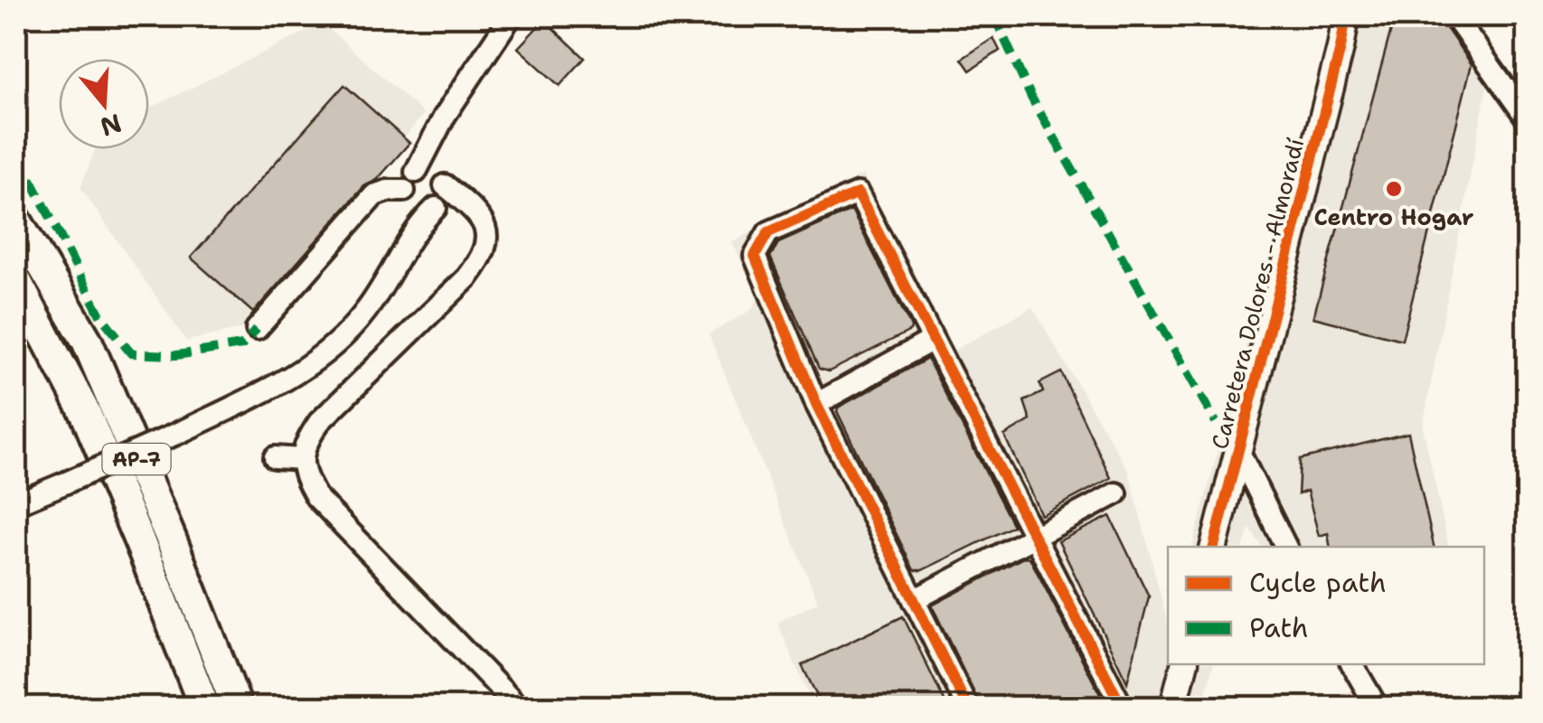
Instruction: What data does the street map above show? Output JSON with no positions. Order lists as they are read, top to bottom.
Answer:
{
  "streets": {
    "highway": ["AP-7"],
    "main road": ["Carretera Dolores - Almoradí"]
  },
  "places": ["Centro Hogar"],
  "legend": ["Cycle path", "Path"],
  "north": "bottom"
}
